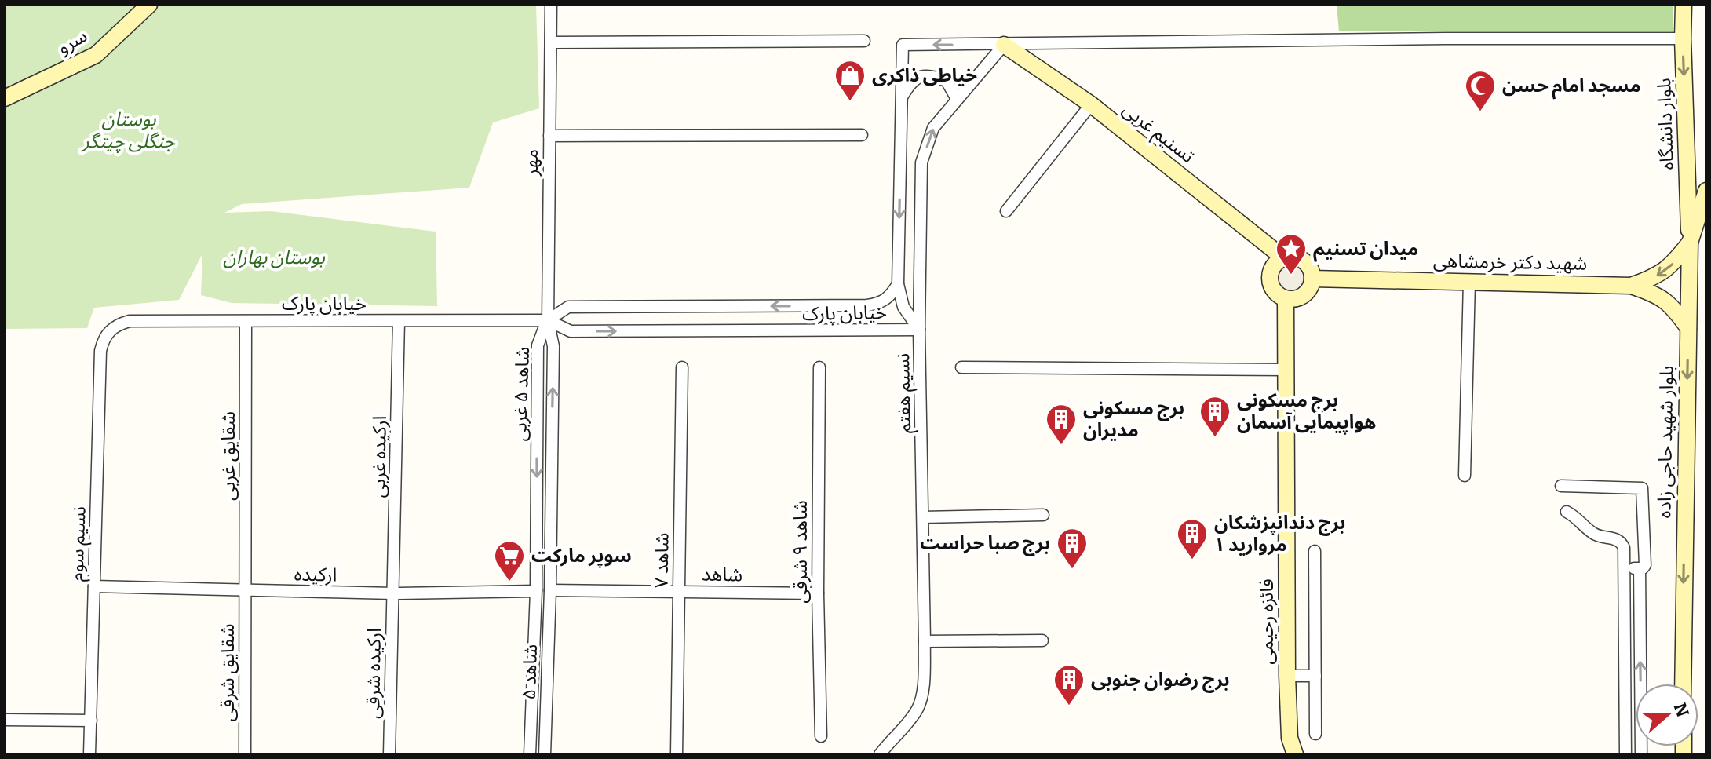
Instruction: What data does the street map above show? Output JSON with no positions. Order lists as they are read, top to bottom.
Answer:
{
  "streets": {
    "street": [
      "سرو",
      "بلوار دانشگاه",
      "تسنیم غربی",
      "مهر",
      "شهید دکتر خرمشاهی",
      "خیابان پارک",
      "نسیم هفتم",
      "شاهد ۵ غربی",
      "بلوار شهید حاجی زاده",
      "شقایق غربی",
      "ارکیده غربی",
      "نسیم سوم",
      "شاهد ۹ شرقی",
      "شاهد ۷",
      "ارکیده",
      "شاهد",
      "فائزه رحیمی",
      "شاهد ۵",
      "شقایق شرقی",
      "ارکیده شرقی"
    ]
  },
  "crossings": [
    ["بلوار دانشگاه", "شهید دکتر خرمشاهی"],
    ["بلوار دانشگاه", "بلوار شهید حاجی زاده"],
    ["تسنیم غربی", "شهید دکتر خرمشاهی"],
    ["تسنیم غربی", "نسیم هفتم"],
    ["تسنیم غربی", "فائزه رحیمی"],
    ["مهر", "خیابان پارک"],
    ["مهر", "شاهد ۵ غربی"],
    ["شهید دکتر خرمشاهی", "بلوار شهید حاجی زاده"],
    ["شهید دکتر خرمشاهی", "فائزه رحیمی"],
    ["خیابان پارک", "نسیم هفتم"],
    ["خیابان پارک", "شاهد ۵ غربی"],
    ["خیابان پارک", "شقایق غربی"],
    ["خیابان پارک", "ارکیده غربی"],
    ["خیابان پارک", "نسیم سوم"],
    ["شاهد ۵ غربی", "ارکیده"],
    ["شاهد ۵ غربی", "شاهد"],
    ["شاهد ۵ غربی", "شاهد ۵"],
    ["شقایق غربی", "ارکیده"],
    ["شقایق غربی", "شقایق شرقی"],
    ["ارکیده غربی", "ارکیده"],
    ["ارکیده غربی", "ارکیده شرقی"],
    ["نسیم سوم", "ارکیده"],
    ["شاهد ۹ شرقی", "شاهد"],
    ["شاهد ۷", "شاهد"],
    ["ارکیده", "شاهد ۵"],
    ["ارکیده", "شقایق شرقی"],
    ["ارکیده", "ارکیده شرقی"],
    ["شاهد", "شاهد ۵"]
  ],
  "one_way": ["بلوار دانشگاه"],
  "parks": ["بوستان جنگلی چیتگر", "بوستان بهاران"],
  "places": {
    "shop": ["خیاطی ذاکری"],
    "mosque": ["مسجد امام حسن"],
    "place": ["میدان تسنیم"],
    "building": [
      "برج مسکونی هواپیمایی آسمان",
      "برج مسکونی مدیران",
      "برج دندانپزشکان مروارید ۱",
      "برج صبا حراست",
      "برج رضوان جنوبی"
    ],
    "supermarket": ["سوپر مارکت"]
  },
  "north": "right"
}
